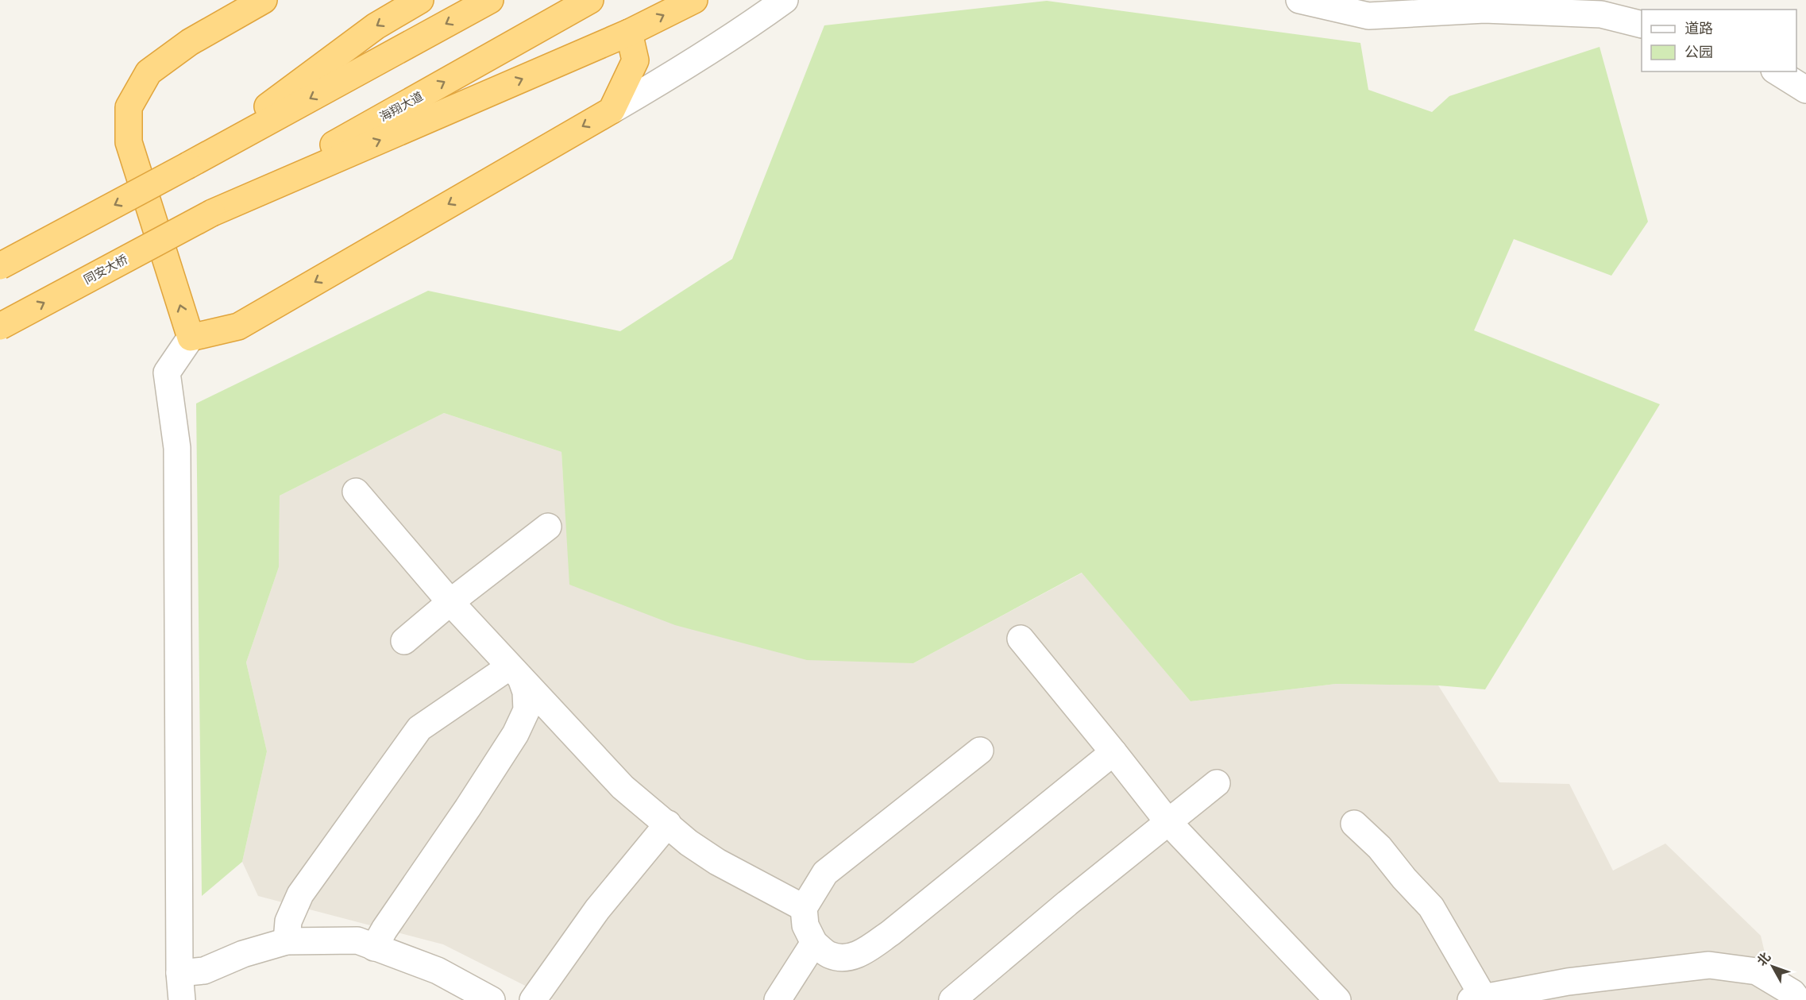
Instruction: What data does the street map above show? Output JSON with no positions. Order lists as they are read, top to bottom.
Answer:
{
  "streets": {
    "highway": ["海翔大道", "同安大桥"]
  },
  "crossings": [
    ["海翔大道", "同安大桥"]
  ],
  "legend": ["道路", "公园"],
  "north": "top left"
}
